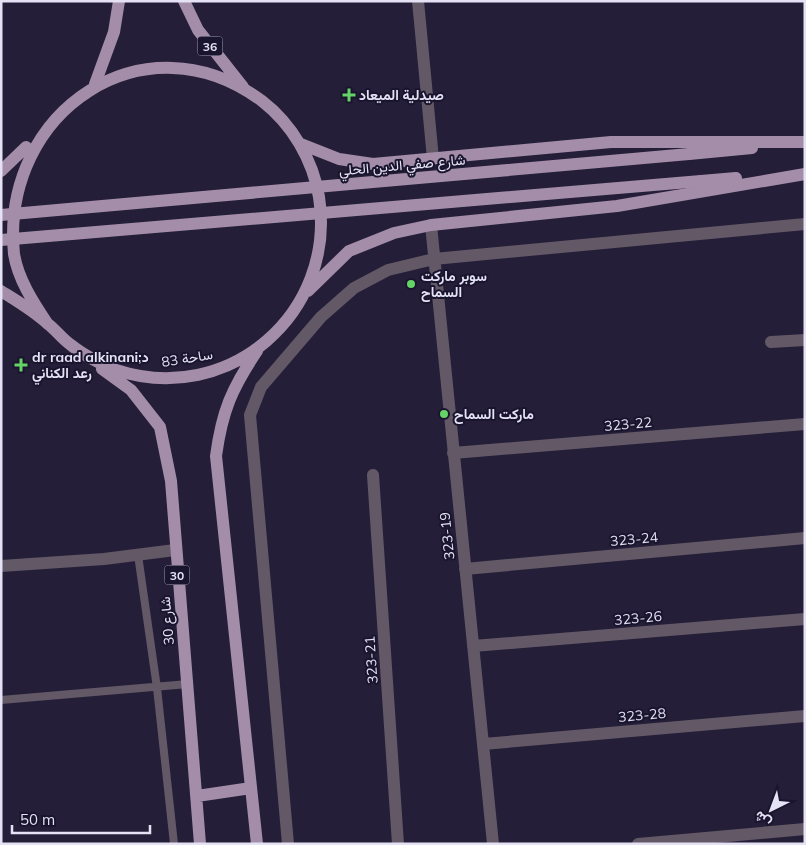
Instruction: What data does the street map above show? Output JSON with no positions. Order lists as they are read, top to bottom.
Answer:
{
  "streets": {
    "main road": [
      "36",
      "شارع صفي الدين الحلي",
      "ساحة 83",
      "30",
      "شارع 30"
    ],
    "street": [
      "323-22",
      "323-19",
      "323-24",
      "323-26",
      "323-21",
      "323-28"
    ]
  },
  "crossings": [
    ["36", "ساحة 83"],
    ["ساحة 83", "شارع 30"],
    ["323-22", "323-19"],
    ["323-19", "323-24"],
    ["323-19", "323-26"],
    ["323-19", "323-28"]
  ],
  "places": {
    "health": ["صيدلية الميعاد", "dr raad alkinani;د رعد الكناني"],
    "other": ["سوبر ماركت السماح", "ماركت السماح"]
  },
  "scale_bar": "50 m",
  "north": "bottom left"
}
